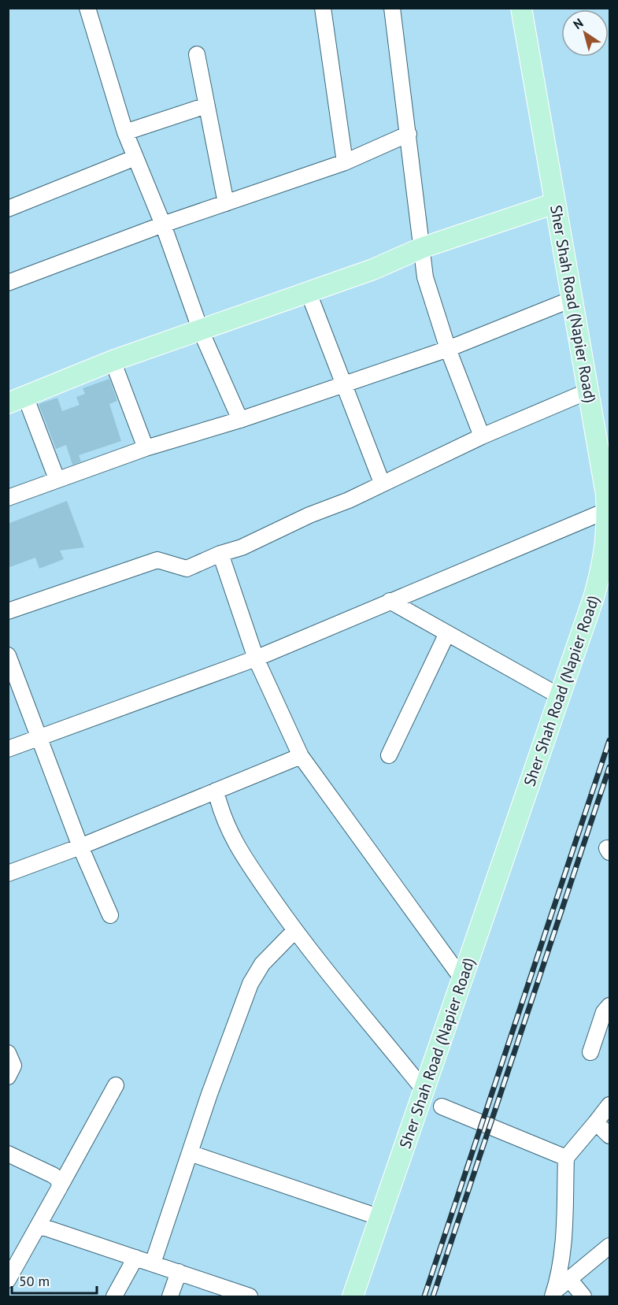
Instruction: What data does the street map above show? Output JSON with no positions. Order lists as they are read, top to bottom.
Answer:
{
  "streets": {
    "main road": ["Sher Shah Road (Napier Road)"]
  },
  "scale_bar": "50 m",
  "north": "top left"
}
